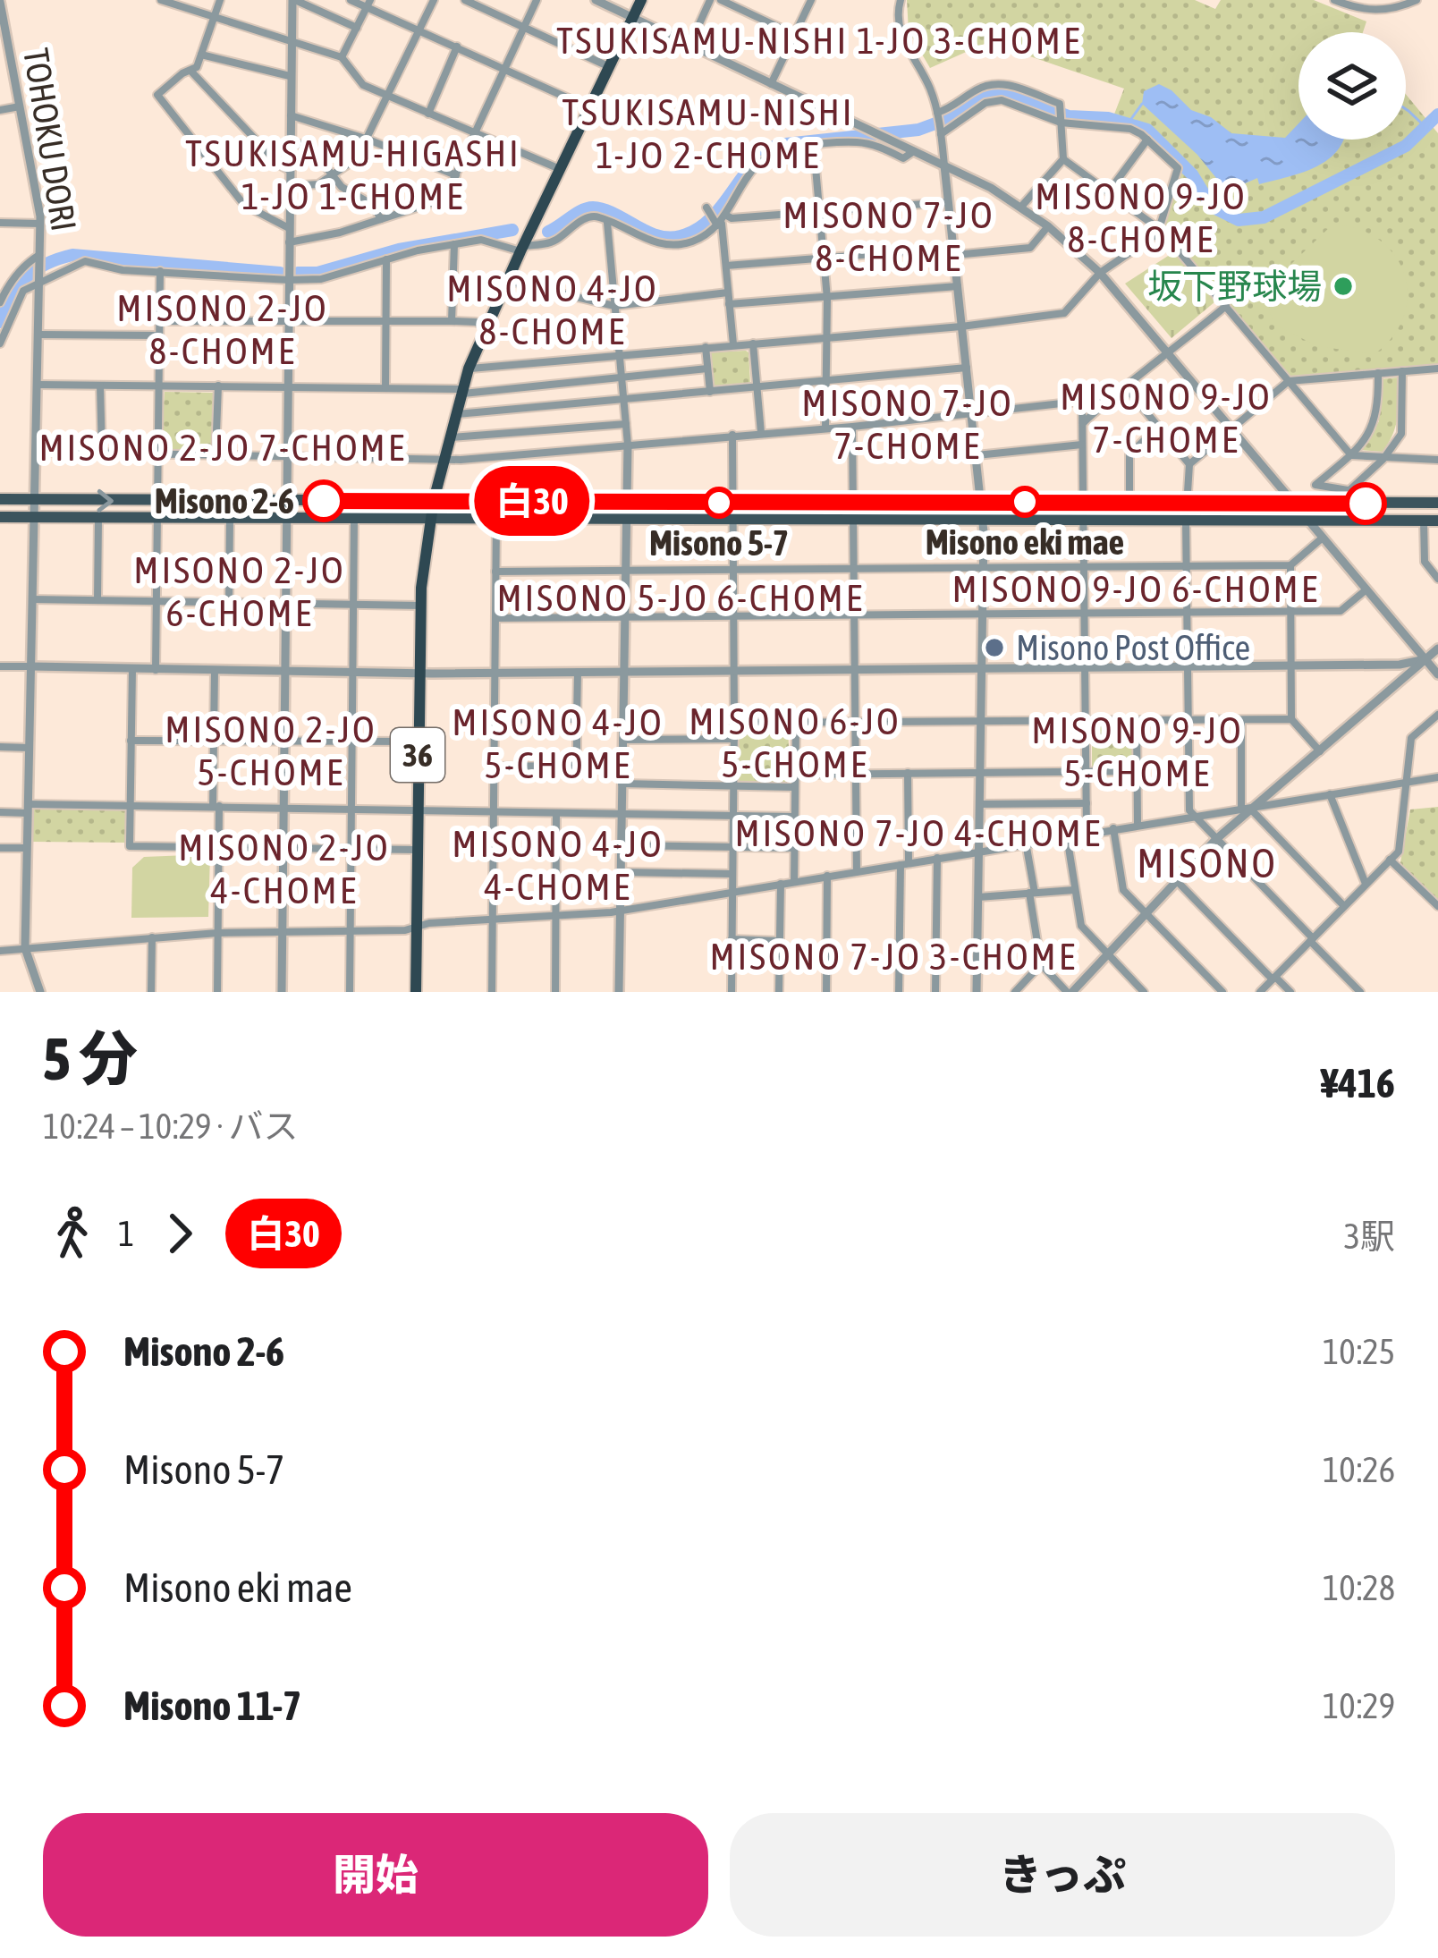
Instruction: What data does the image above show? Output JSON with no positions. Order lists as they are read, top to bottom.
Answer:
{
  "streets": {
    "highway": ["36"],
    "street": ["TOHOKU DORI"]
  },
  "districts": [
    "TSUKISAMU-NISHI 1-JO 3-CHOME",
    "TSUKISAMU-NISHI 1-JO 2-CHOME",
    "TSUKISAMU-HIGASHI 1-JO 1-CHOME",
    "MISONO 9-JO 8-CHOME",
    "MISONO 7-JO 8-CHOME",
    "MISONO 4-JO 8-CHOME",
    "MISONO 2-JO 8-CHOME",
    "MISONO 9-JO 7-CHOME",
    "MISONO 7-JO 7-CHOME",
    "MISONO 2-JO 7-CHOME",
    "MISONO 2-JO 6-CHOME",
    "MISONO 9-JO 6-CHOME",
    "MISONO 5-JO 6-CHOME",
    "MISONO 6-JO 5-CHOME",
    "MISONO 4-JO 5-CHOME",
    "MISONO 2-JO 5-CHOME",
    "MISONO 9-JO 5-CHOME",
    "MISONO 7-JO 4-CHOME",
    "MISONO 4-JO 4-CHOME",
    "MISONO 2-JO 4-CHOME",
    "MISONO",
    "MISONO 7-JO 3-CHOME"
  ],
  "places": [
    "坂下野球場",
    "Misono 2-6",
    "Misono eki mae",
    "Misono 5-7",
    "Misono Post Office"
  ],
  "lines": ["bus line 白30"],
  "page": {
    "on_map": "白30",
    "heading": ["5 分", "10:24 – 10:29 · バス", "¥416"],
    "legs": ["1", "白30", "3駅"],
    "list": [
      {
        "name": "Misono 2-6",
        "value": "10:25"
      },
      {
        "name": "Misono 5-7",
        "value": "10:26"
      },
      {
        "name": "Misono eki mae",
        "value": "10:28"
      },
      {
        "name": "Misono 11-7",
        "value": "10:29"
      }
    ],
    "buttons": ["開始", "きっぷ"]
  }
}
